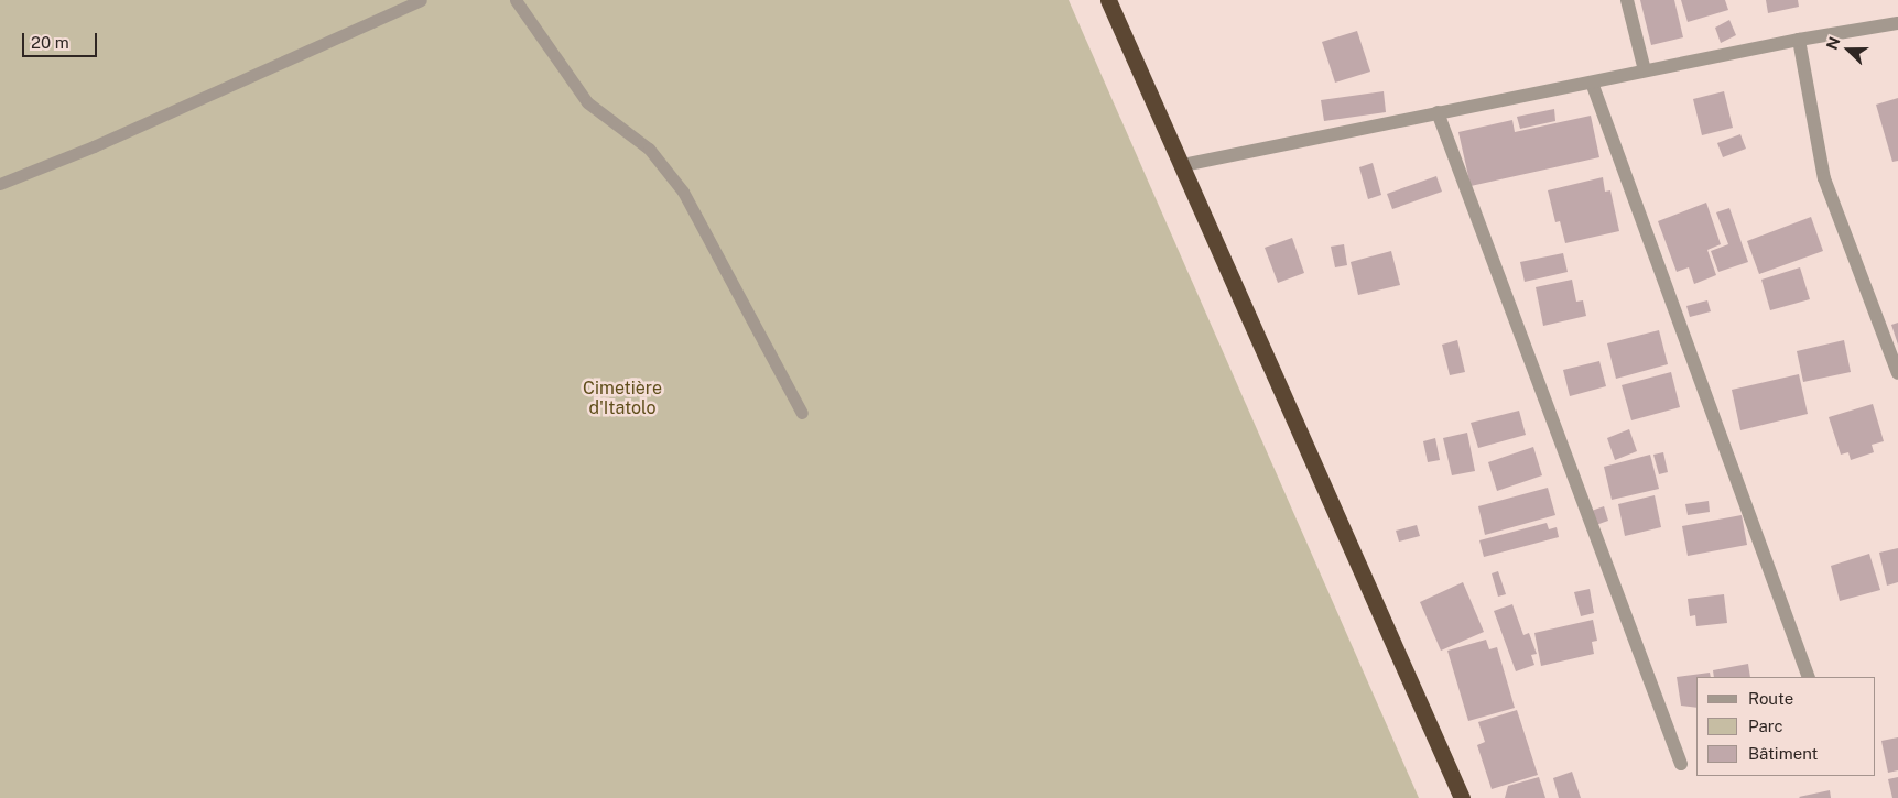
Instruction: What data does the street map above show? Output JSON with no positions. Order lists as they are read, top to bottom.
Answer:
{
  "parks": ["Cimetière d'Itatolo"],
  "legend": ["Route", "Parc", "Bâtiment"],
  "scale_bar": "20 m",
  "north": "left"
}
